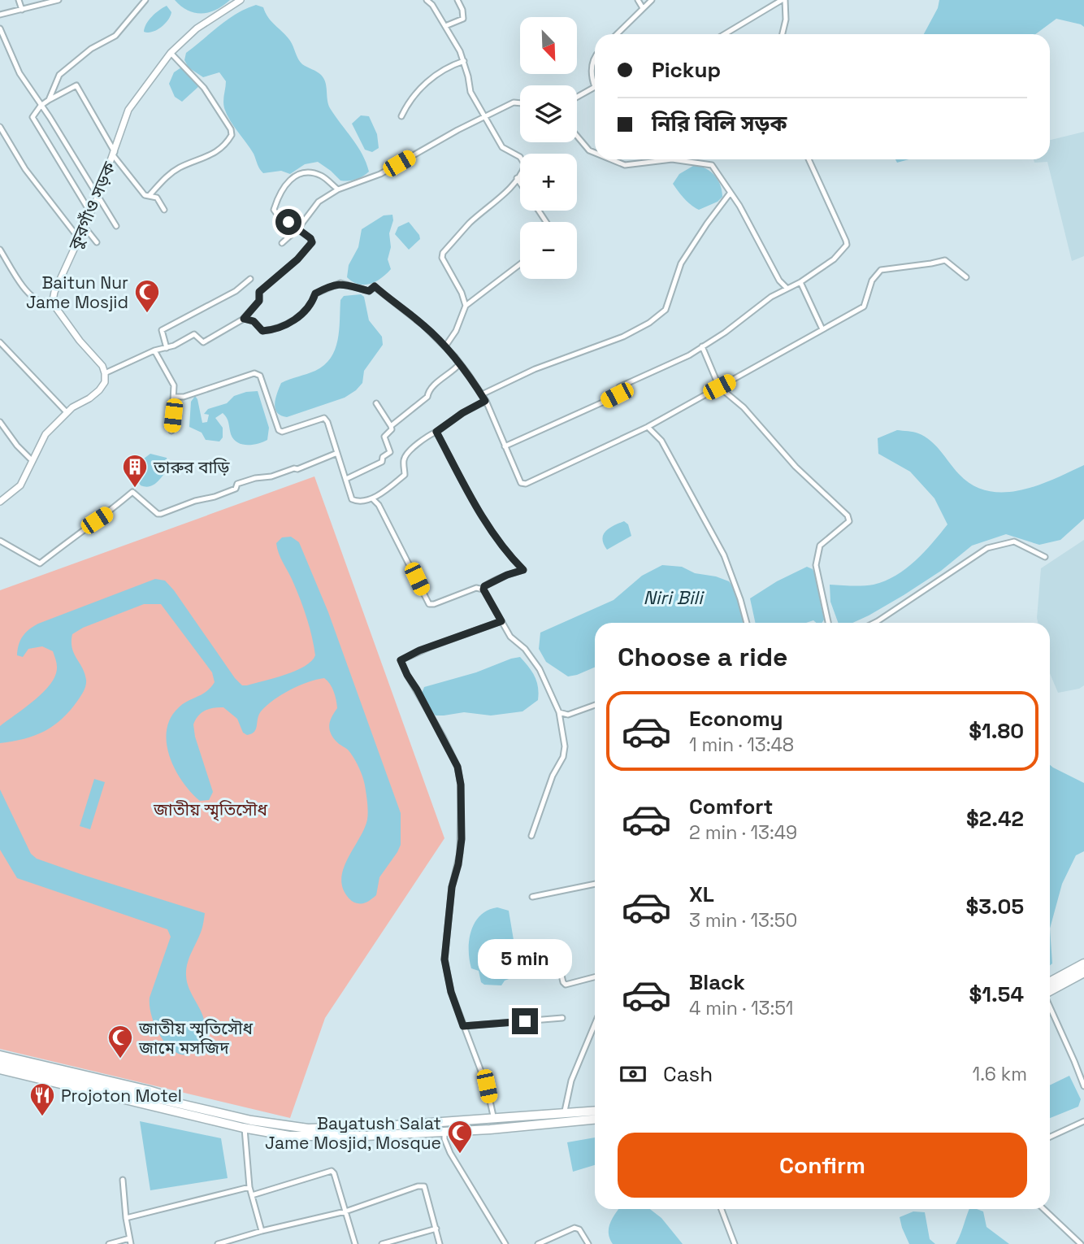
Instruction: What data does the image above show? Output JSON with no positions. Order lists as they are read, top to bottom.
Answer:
{
  "streets": {
    "street": ["কুরগাঁও সড়ক"]
  },
  "water": ["Niri Bili"],
  "parks": ["জাতীয় স্মৃতিসৌধ"],
  "places": {
    "mosque": ["Baitun Nur Jame Mosjid", "জাতীয় স্মৃতিসৌধ জামে মসজিদ", "Bayatush Salat Jame Mosjid, Mosque"],
    "building": ["তারুর বাড়ি"],
    "restaurant": ["Projoton Motel"]
  },
  "north": "bottom right",
  "page": {
    "map_buttons": ["+", "−"],
    "banner": ["Pickup", "নিরি বিলি সড়ক"],
    "heading": "Choose a ride",
    "list": [
      {
        "name": "Economy",
        "note": "1 min · 13:48",
        "value": "$1.80"
      },
      {
        "name": "Comfort",
        "note": "2 min · 13:49",
        "value": "$2.42"
      },
      {
        "name": "XL",
        "note": "3 min · 13:50",
        "value": "$3.05"
      },
      {
        "name": "Black",
        "note": "4 min · 13:51",
        "value": "$1.54"
      }
    ],
    "bubble": "5 min",
    "pay": ["Cash", "1.6 km"],
    "buttons": "Confirm"
  }
}
